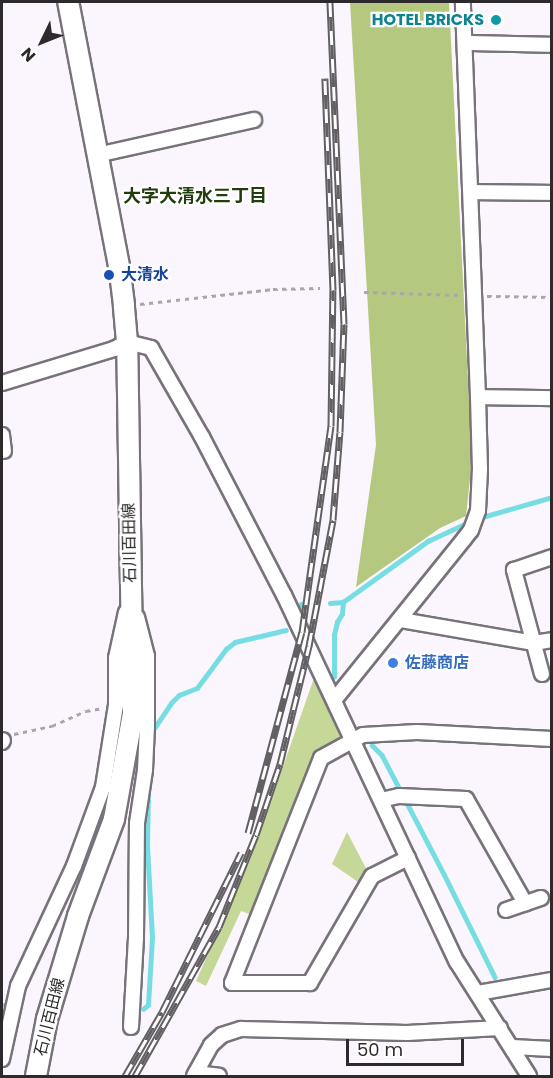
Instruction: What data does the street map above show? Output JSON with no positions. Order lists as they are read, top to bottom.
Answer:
{
  "streets": {
    "main road": ["石川百田線"]
  },
  "districts": ["大字大清水三丁目"],
  "places": ["HOTEL BRICKS", "大清水", "佐藤商店"],
  "scale_bar": "50 m",
  "north": "bottom left"
}
